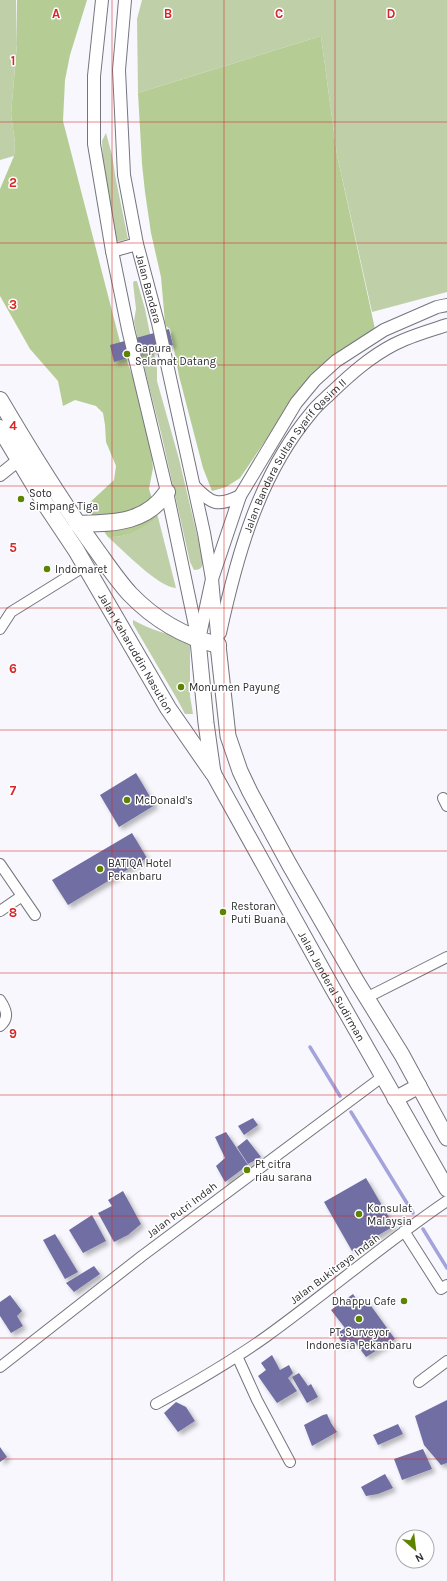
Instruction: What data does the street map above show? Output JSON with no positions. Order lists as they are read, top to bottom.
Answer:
{
  "streets": {
    "highway": ["Jalan Kaharuddin Nasution"],
    "main road": ["Jalan Jenderal Sudirman"],
    "street": [
      "Jalan Bandara",
      "Jalan Bandara Sultan Syarif Qasim II",
      "Jalan Putri Indah",
      "Jalan Bukitraya Indah"
    ]
  },
  "crossings": [
    ["Jalan Bandara", "Jalan Bandara Sultan Syarif Qasim II"],
    ["Jalan Bandara", "Jalan Kaharuddin Nasution"],
    ["Jalan Bandara", "Jalan Jenderal Sudirman"],
    ["Jalan Bandara Sultan Syarif Qasim II", "Jalan Kaharuddin Nasution"],
    ["Jalan Bandara Sultan Syarif Qasim II", "Jalan Jenderal Sudirman"],
    ["Jalan Kaharuddin Nasution", "Jalan Jenderal Sudirman"],
    ["Jalan Jenderal Sudirman", "Jalan Putri Indah"]
  ],
  "places": [
    "Gapura Selamat Datang",
    "Soto Simpang Tiga",
    "Indomaret",
    "Monumen Payung",
    "McDonald's",
    "BATIQA Hotel Pekanbaru",
    "Restoran Puti Buana",
    "Pt citra riau sarana",
    "Konsulat Malaysia",
    "Dhappu Cafe",
    "PT. Surveyor Indonesia Pekanbaru"
  ],
  "north": "bottom right",
  "grid": {
    "columns": [
      "A",
      "B",
      "C",
      "D"
    ],
    "rows": [
      "1",
      "2",
      "3",
      "4",
      "5",
      "6",
      "7",
      "8",
      "9"
    ]
  }
}
